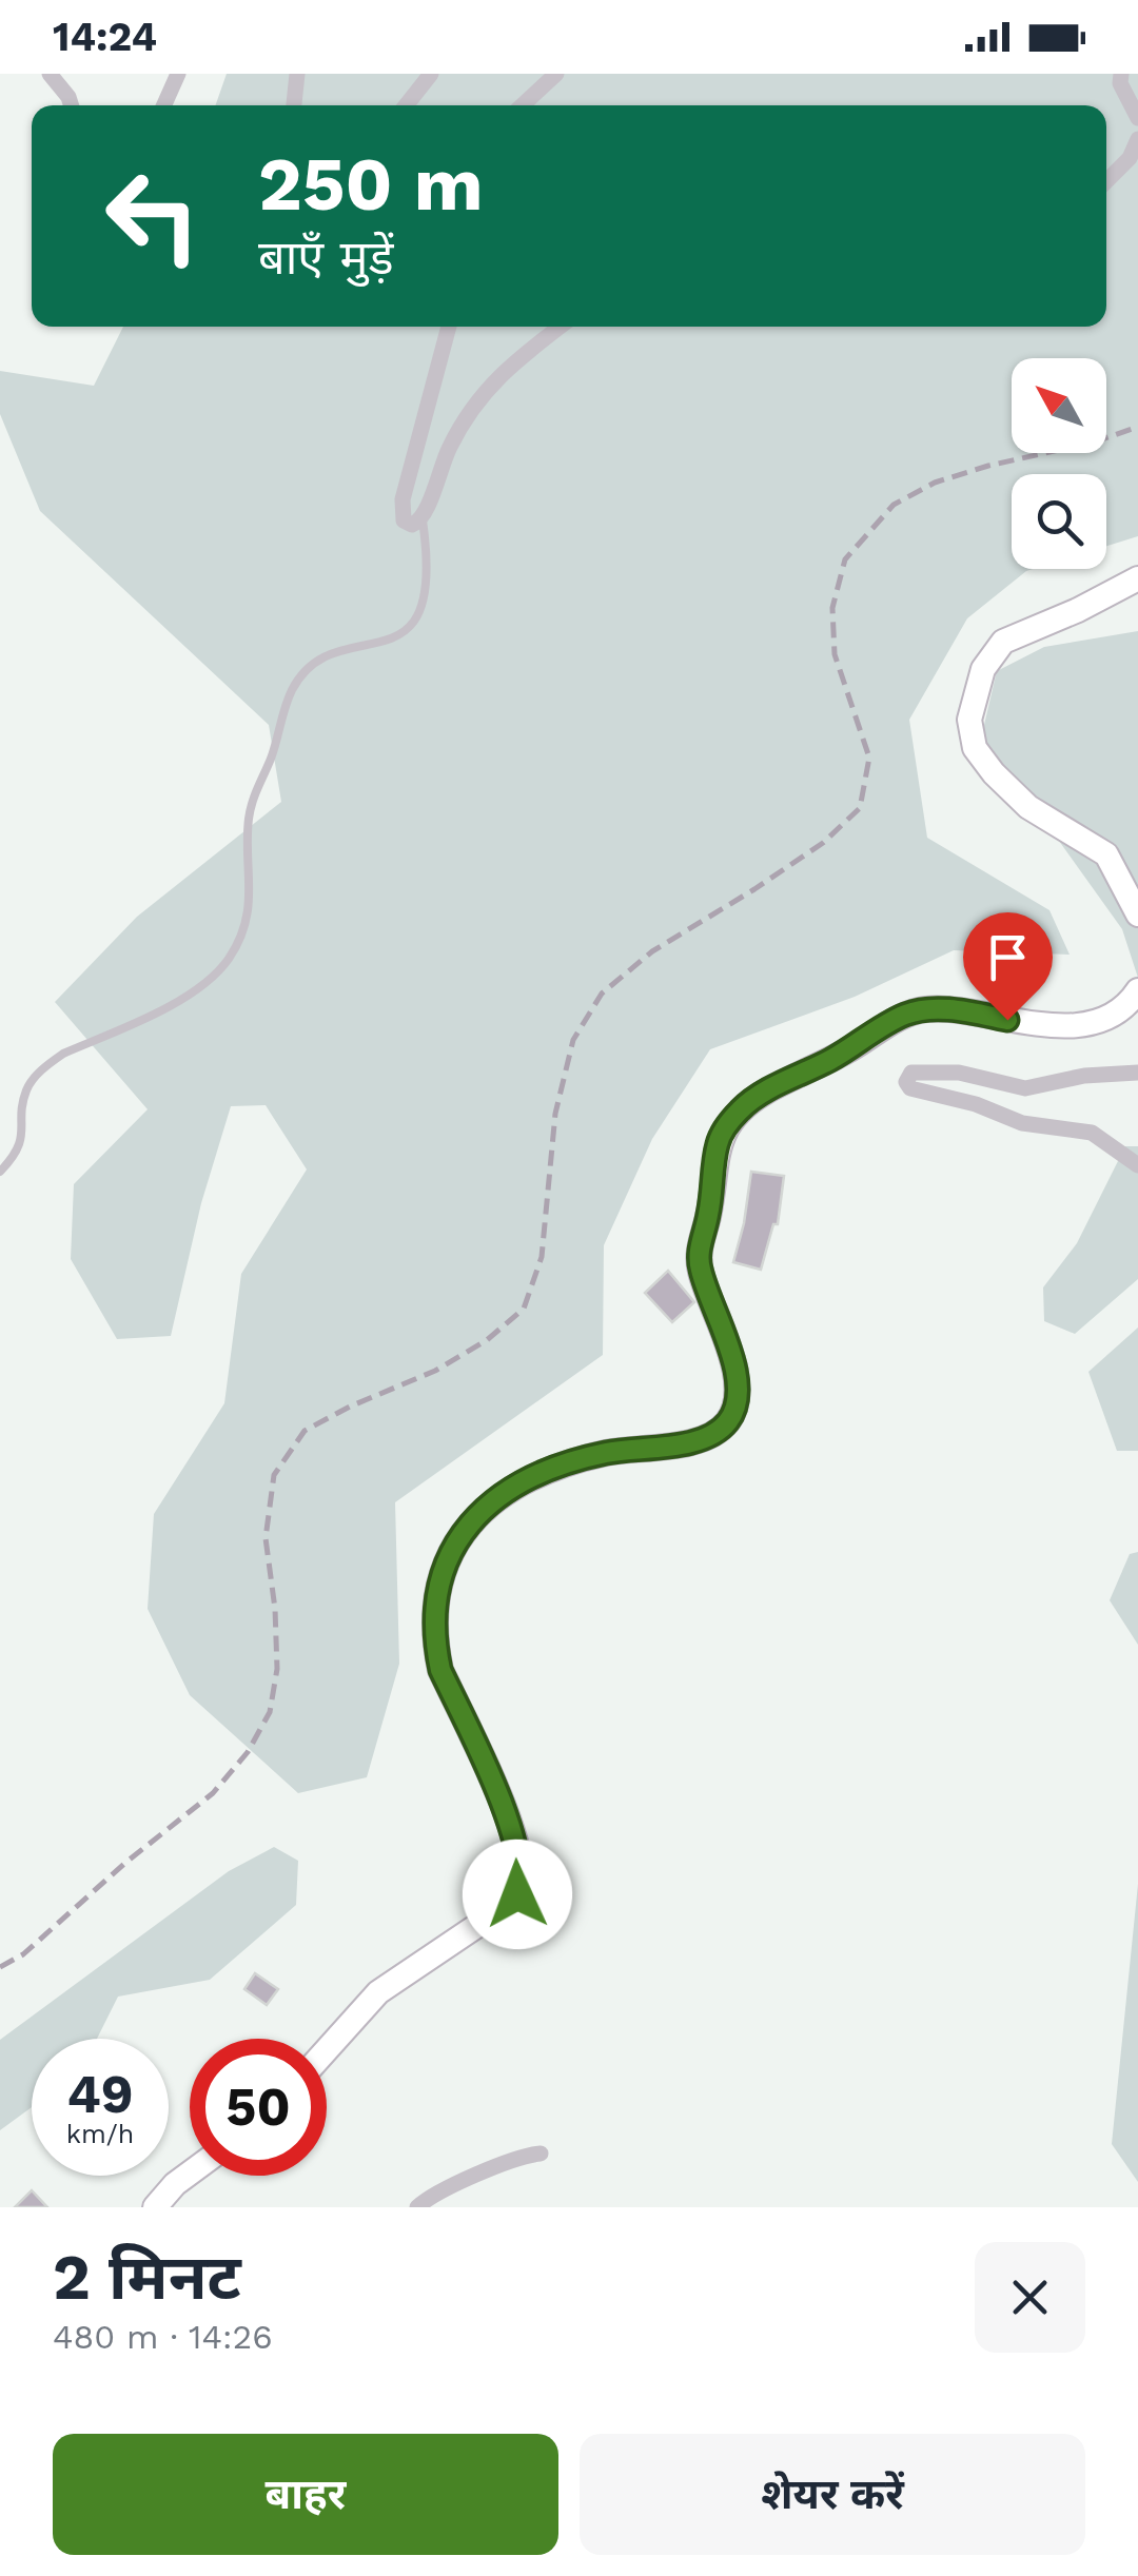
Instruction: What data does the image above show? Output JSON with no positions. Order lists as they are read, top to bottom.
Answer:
{
  "north": "top left",
  "page": {
    "status": "14:24",
    "turn": ["250 m", "बाएँ मुड़ें"],
    "speed": "49 km/h",
    "limit": "50",
    "heading": ["2 मिनट", "480 m · 14:26"],
    "buttons": ["बाहर", "शेयर करें"]
  }
}
